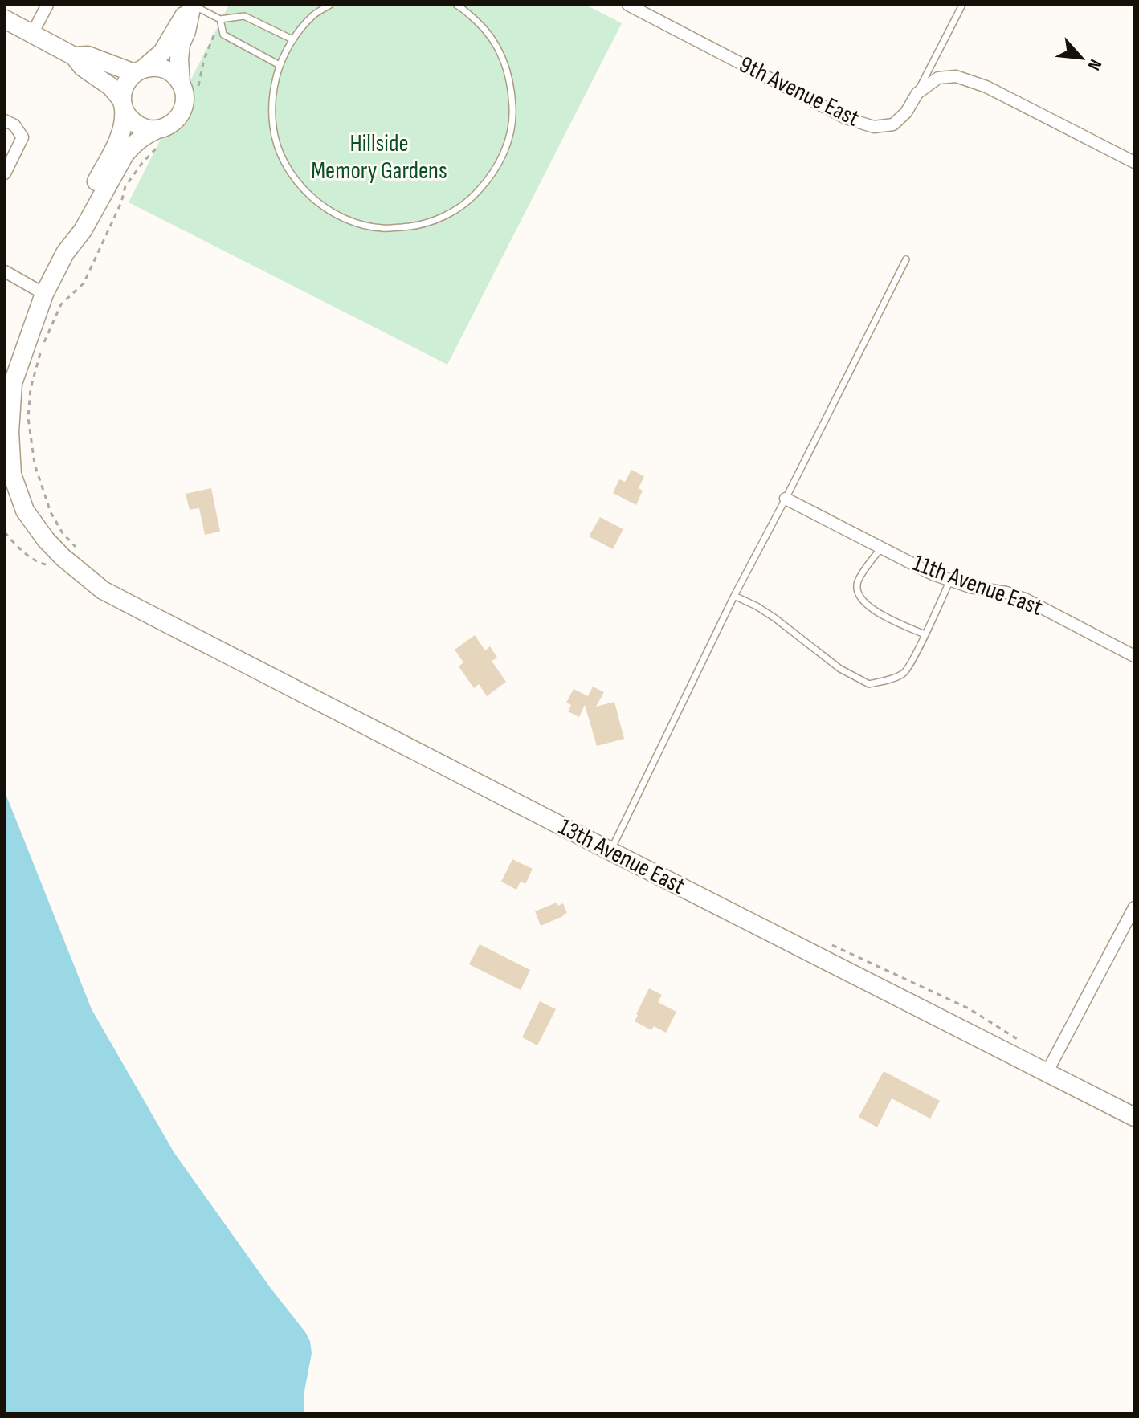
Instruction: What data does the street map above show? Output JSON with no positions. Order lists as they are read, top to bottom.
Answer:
{
  "streets": {
    "main road": ["13th Avenue East"],
    "street": ["9th Avenue East", "11th Avenue East"]
  },
  "parks": ["Hillside Memory Gardens"],
  "north": "bottom right"
}
